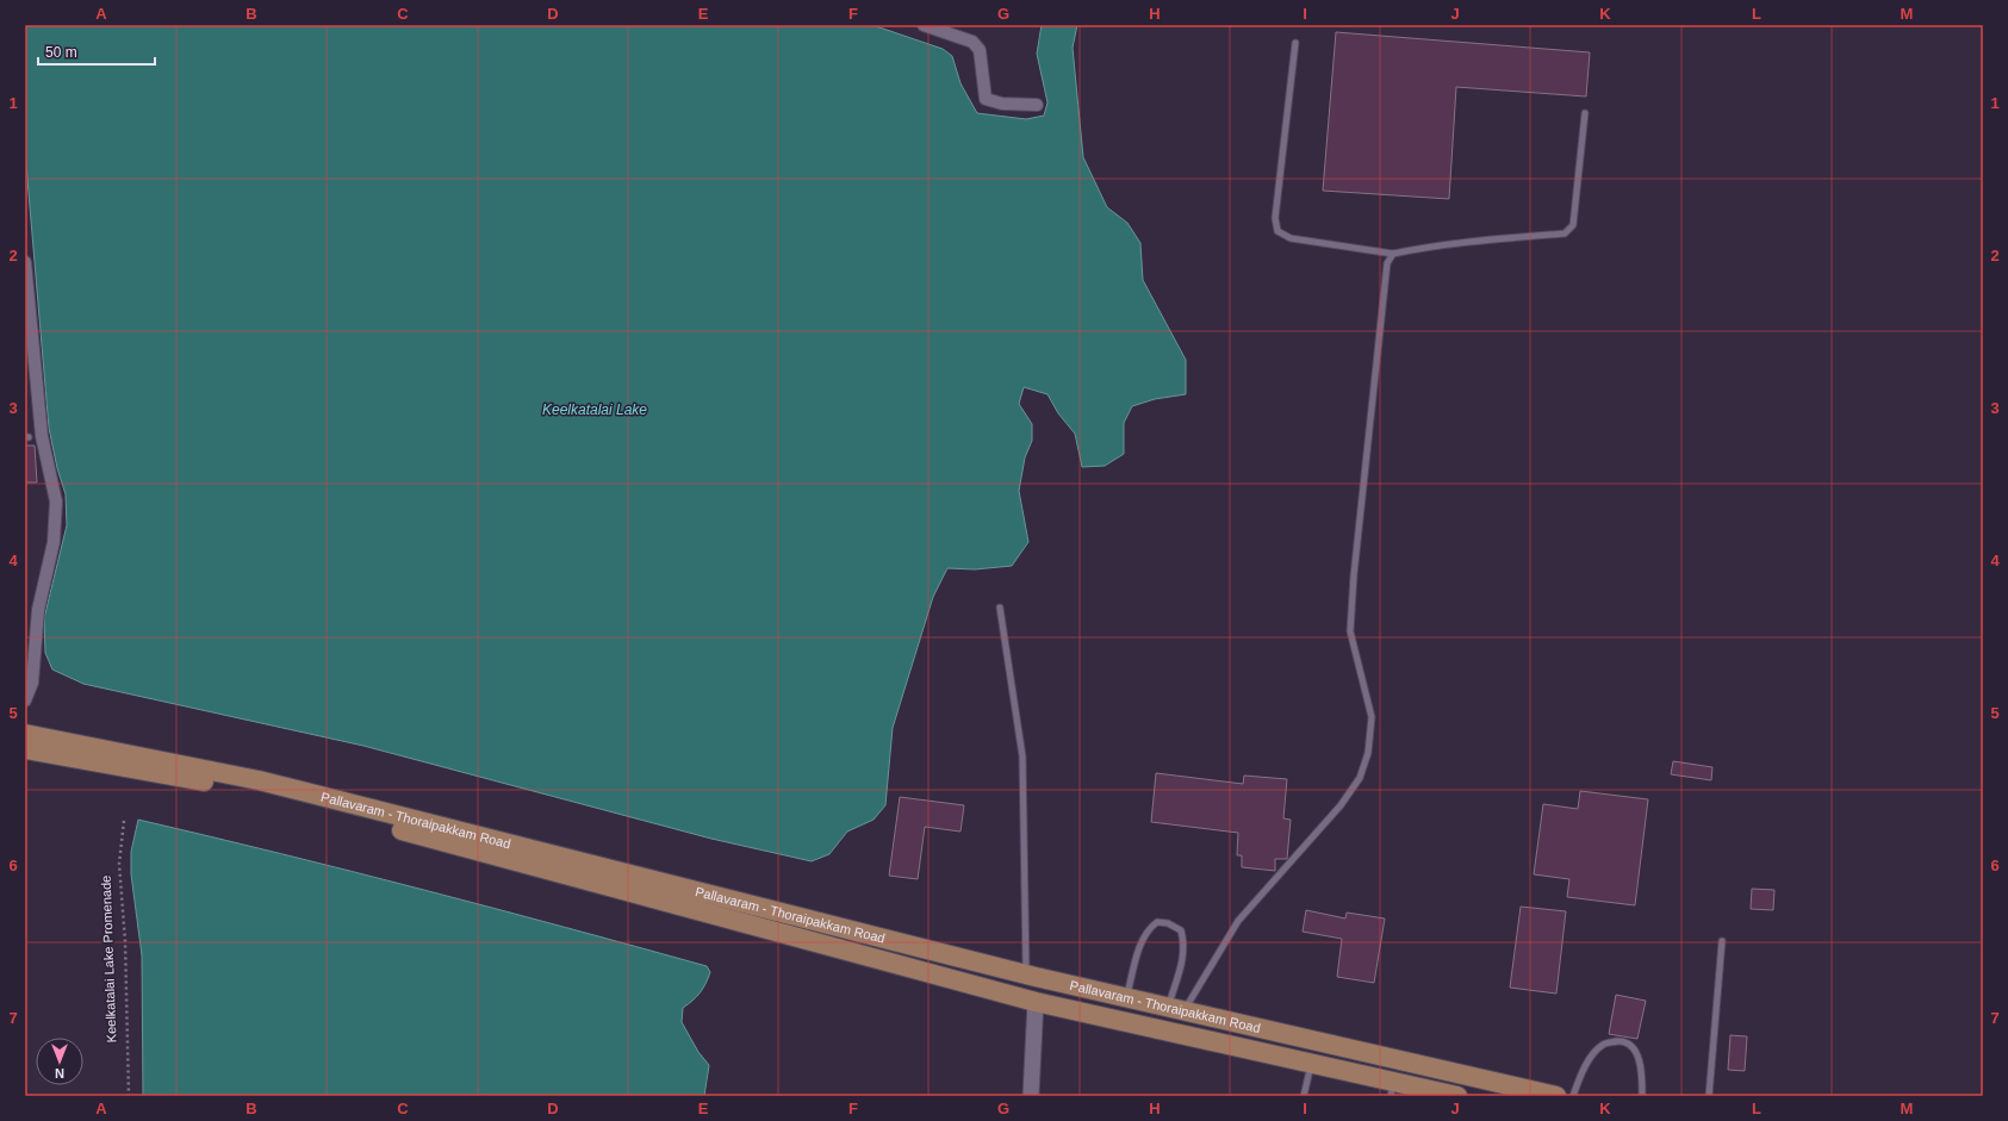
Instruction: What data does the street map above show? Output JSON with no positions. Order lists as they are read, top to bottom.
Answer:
{
  "streets": {
    "main road": ["Pallavaram - Thoraipakkam Road"],
    "path": ["Keelkatalai Lake Promenade"]
  },
  "water": ["Keelkatalai Lake"],
  "scale_bar": "50 m",
  "north": "bottom",
  "grid": {
    "columns": [
      "A",
      "B",
      "C",
      "D",
      "E",
      "F",
      "G",
      "H",
      "I",
      "J",
      "K",
      "L",
      "M"
    ],
    "rows": [
      "1",
      "2",
      "3",
      "4",
      "5",
      "6",
      "7"
    ]
  }
}
